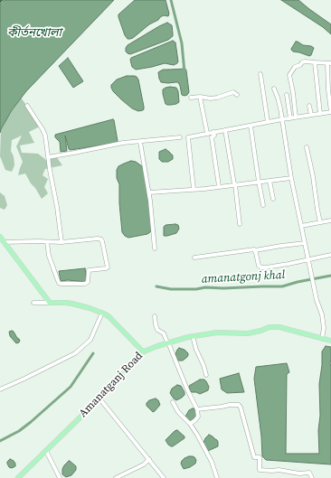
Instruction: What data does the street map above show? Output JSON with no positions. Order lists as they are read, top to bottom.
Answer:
{
  "streets": {
    "main road": ["Amanatganj Road"]
  },
  "water": ["কীর্তনখোলা", "amanatgonj khal"]
}
